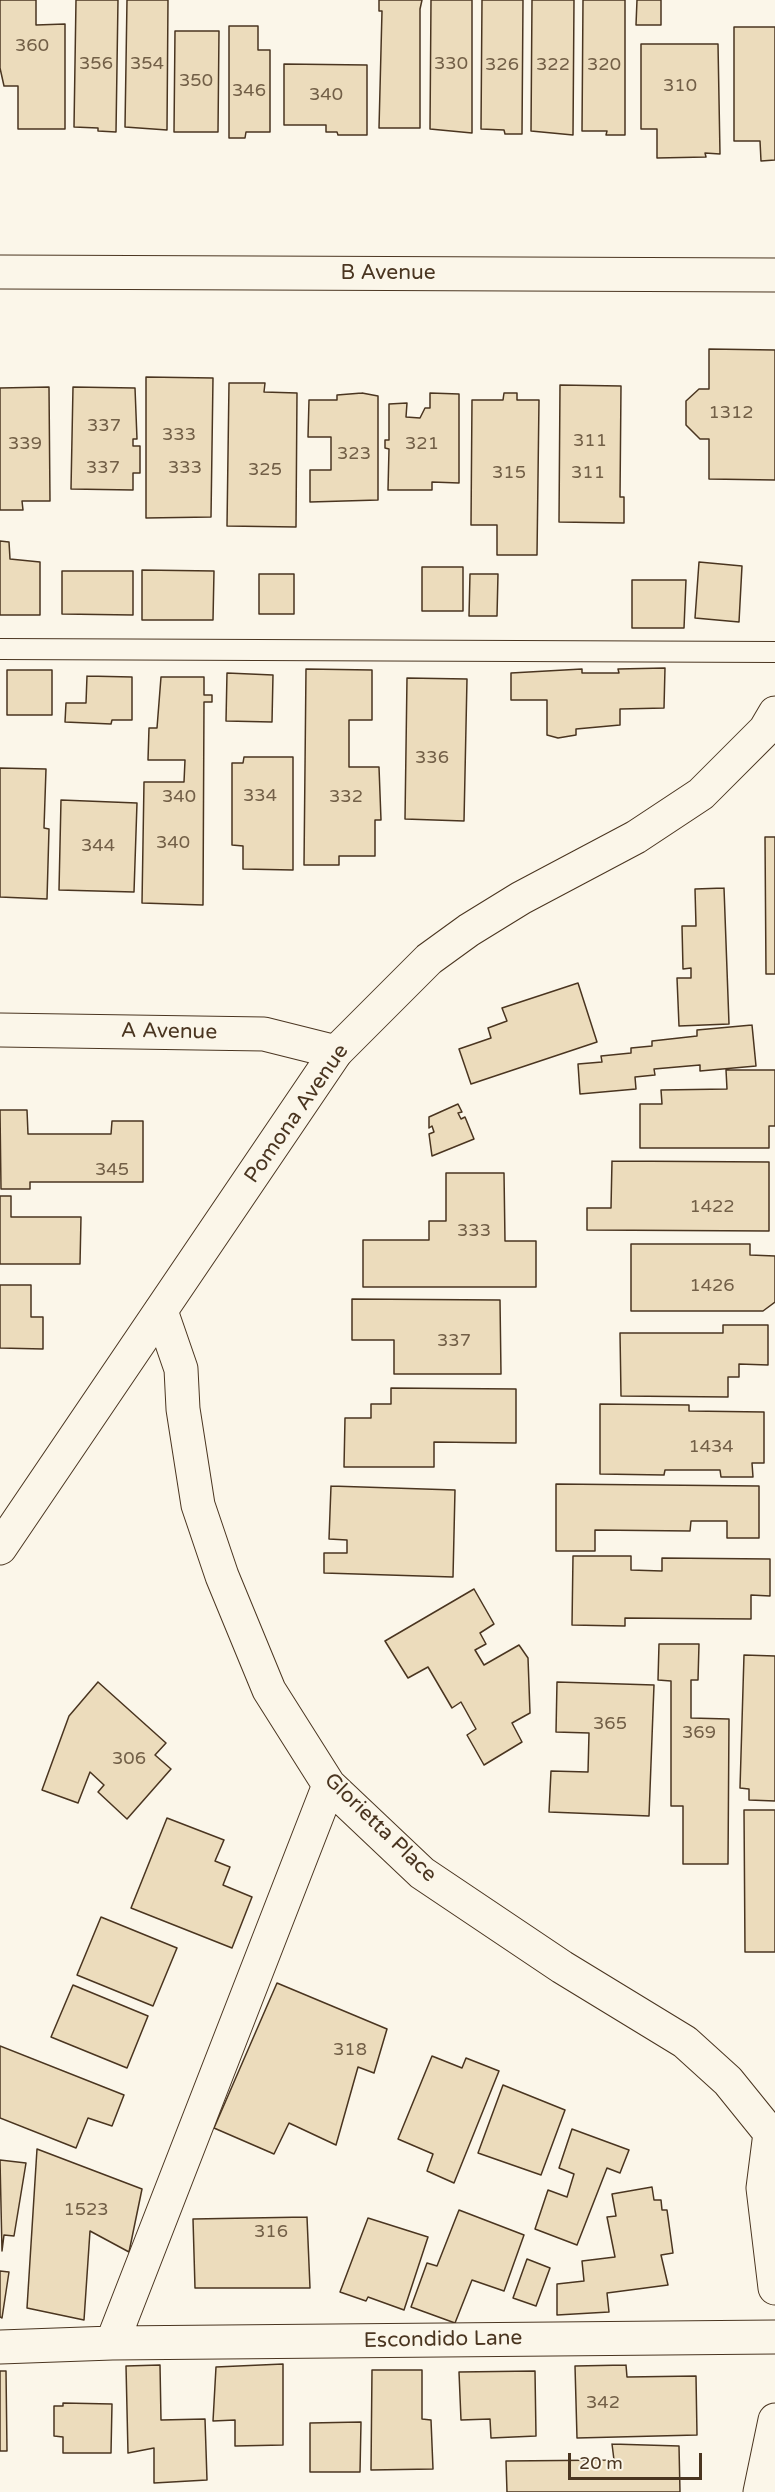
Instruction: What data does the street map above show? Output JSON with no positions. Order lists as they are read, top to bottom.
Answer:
{
  "streets": {
    "main road": [
      "B Avenue",
      "A Avenue",
      "Pomona Avenue",
      "Glorietta Place",
      "Escondido Lane"
    ]
  },
  "crossings": [
    ["A Avenue", "Pomona Avenue"],
    ["Pomona Avenue", "Glorietta Place"]
  ],
  "house_numbers": [
    "360",
    "356",
    "354",
    "330",
    "326",
    "322",
    "320",
    "350",
    "310",
    "346",
    "340",
    "1312",
    "337",
    "333",
    "311",
    "339",
    "321",
    "323",
    "337",
    "333",
    "325",
    "315",
    "311",
    "336",
    "334",
    "340",
    "332",
    "340",
    "344",
    "345",
    "1422",
    "333",
    "1426",
    "337",
    "1434",
    "365",
    "369",
    "306",
    "318",
    "1523",
    "316",
    "342"
  ],
  "scale_bar": "20 m"
}
